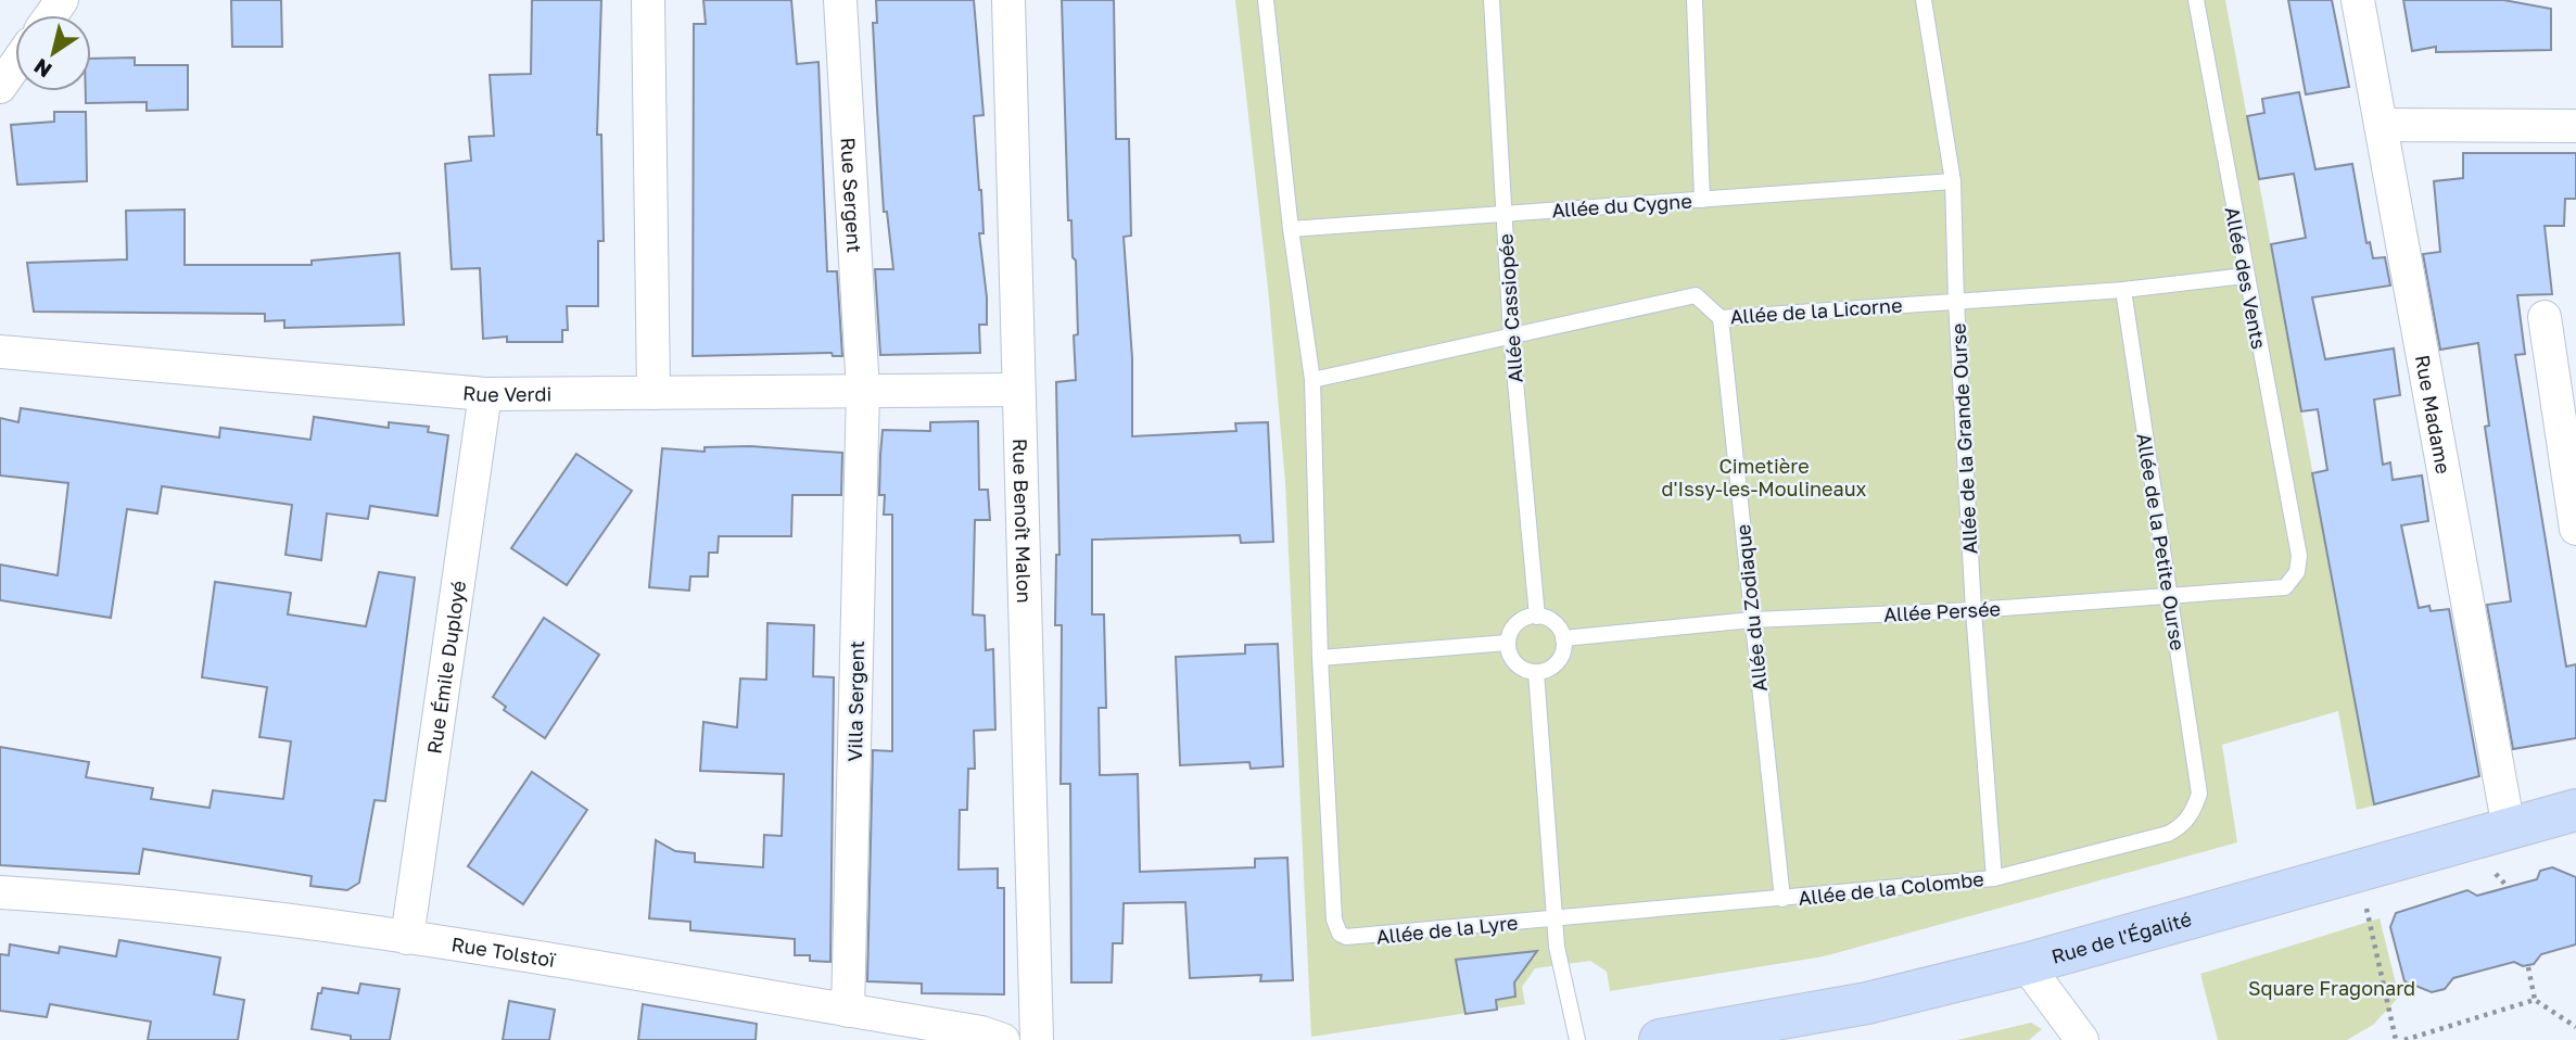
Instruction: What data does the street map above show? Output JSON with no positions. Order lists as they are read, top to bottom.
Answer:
{
  "streets": {
    "main road": ["Rue de l'Égalité"],
    "street": [
      "Rue Sergent",
      "Rue Verdi",
      "Rue Madame",
      "Rue Benoît Malon",
      "Rue Émile Duployé",
      "Villa Sergent",
      "Rue Tolstoï"
    ],
    "lane": [
      "Allée du Cygne",
      "Allée des Vents",
      "Allée Cassiopée",
      "Allée de la Licorne",
      "Allée de la Grande Ourse",
      "Allée de la Petite Ourse",
      "Allée du Zodiaque",
      "Allée Persée",
      "Allée de la Colombe",
      "Allée de la Lyre"
    ]
  },
  "crossings": [
    ["Rue Sergent", "Rue Verdi"],
    ["Rue Sergent", "Villa Sergent"],
    ["Allée du Cygne", "Allée Cassiopée"],
    ["Allée du Cygne", "Allée de la Grande Ourse"],
    ["Allée des Vents", "Allée de la Licorne"],
    ["Allée des Vents", "Allée Persée"],
    ["Allée Cassiopée", "Allée de la Licorne"],
    ["Allée Cassiopée", "Allée Persée"],
    ["Allée de la Licorne", "Allée de la Grande Ourse"],
    ["Allée de la Licorne", "Allée de la Petite Ourse"],
    ["Allée de la Licorne", "Allée du Zodiaque"],
    ["Rue Verdi", "Rue Benoît Malon"],
    ["Rue Verdi", "Rue Émile Duployé"],
    ["Rue Verdi", "Villa Sergent"],
    ["Rue Madame", "Rue de l'Égalité"],
    ["Allée de la Grande Ourse", "Allée Persée"],
    ["Allée de la Grande Ourse", "Allée de la Colombe"],
    ["Allée de la Petite Ourse", "Allée Persée"],
    ["Allée de la Petite Ourse", "Allée de la Colombe"],
    ["Allée du Zodiaque", "Allée Persée"],
    ["Allée du Zodiaque", "Allée de la Colombe"],
    ["Rue Émile Duployé", "Rue Tolstoï"],
    ["Villa Sergent", "Rue Tolstoï"],
    ["Allée de la Colombe", "Allée de la Lyre"]
  ],
  "parks": ["Cimetière d'Issy-les-Moulineaux", "Square Fragonard"],
  "north": "bottom left"
}
